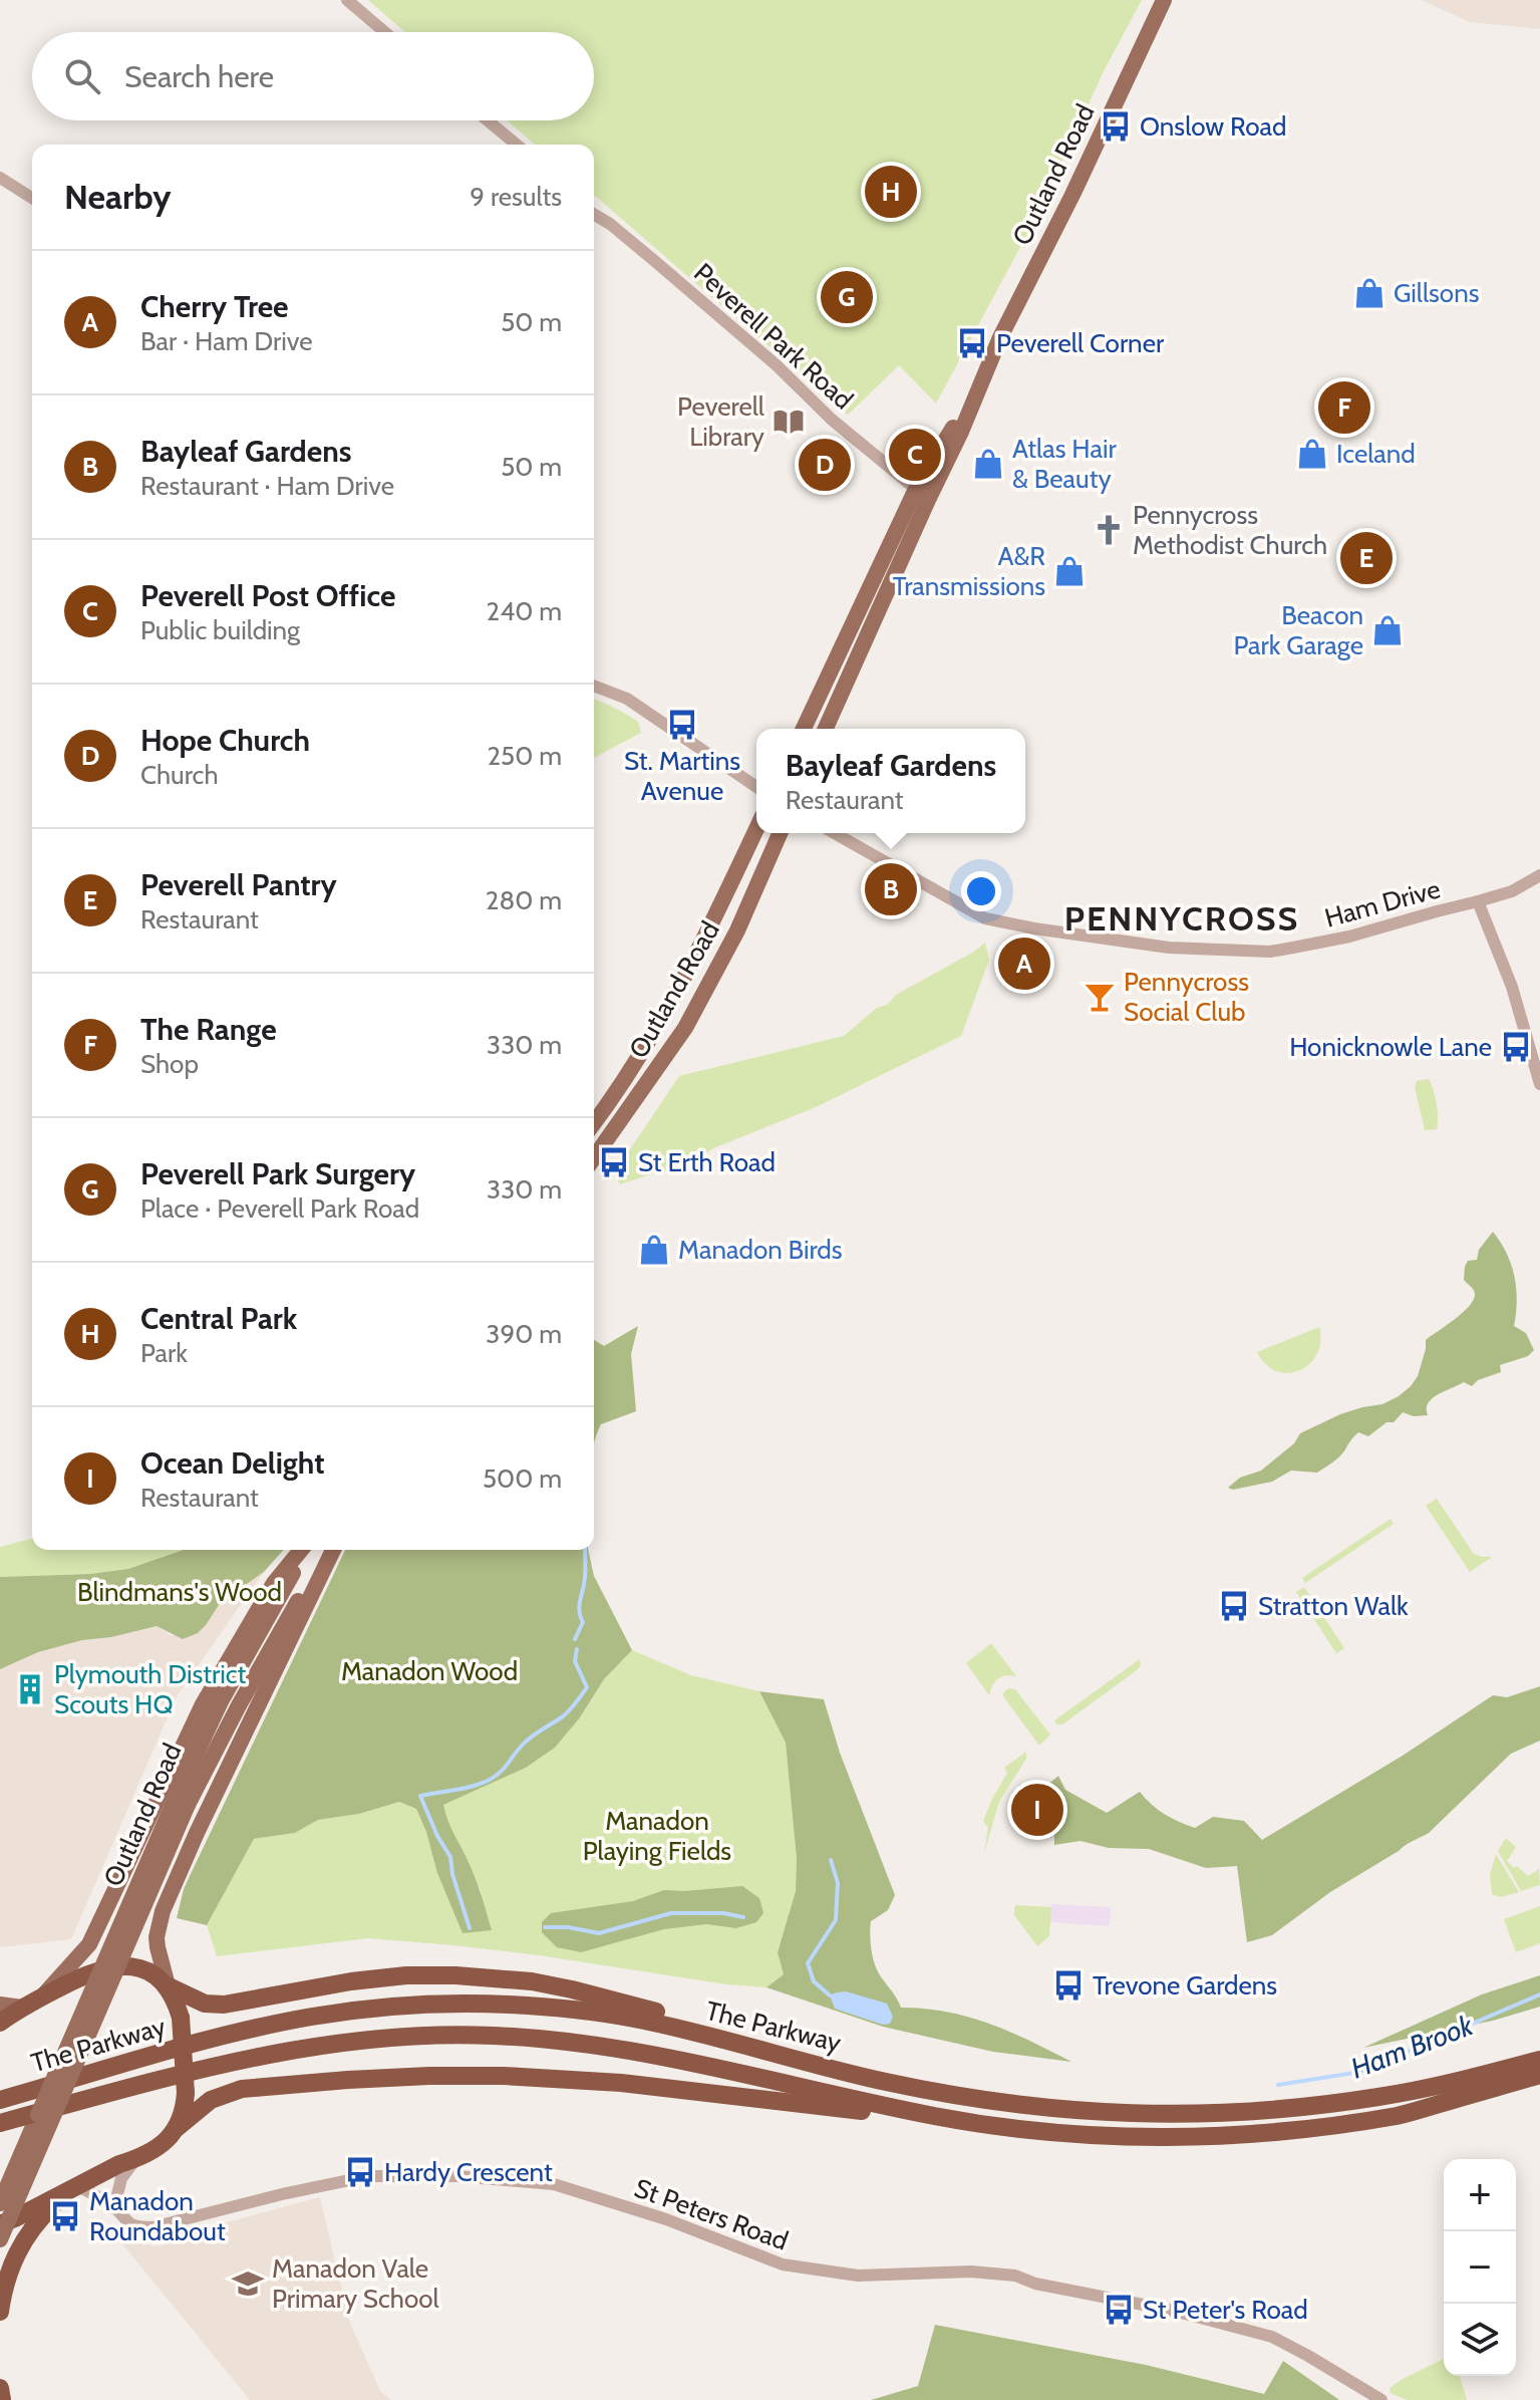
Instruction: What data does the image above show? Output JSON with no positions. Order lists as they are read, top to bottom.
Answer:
{
  "streets": {
    "highway": ["The Parkway"],
    "main road": ["Outland Road"],
    "street": ["Peverell Park Road", "Ham Drive", "St Peters Road"]
  },
  "crossings": [
    ["Outland Road", "Peverell Park Road"]
  ],
  "districts": ["PENNYCROSS"],
  "water": ["Ham Brook"],
  "parks": ["Blindmans's Wood", "Manadon Wood", "Manadon Playing Fields"],
  "places": {
    "bus stop": [
      "Onslow Road",
      "Peverell Corner",
      "St. Martins Avenue",
      "Honicknowle Lane",
      "St Erth Road",
      "Stratton Walk",
      "Trevone Gardens",
      "Hardy Crescent",
      "Manadon Roundabout",
      "St Peter's Road"
    ],
    "shop": [
      "Gillsons",
      "Iceland",
      "Atlas Hair & Beauty",
      "A&R Transmissions",
      "Beacon Park Garage",
      "Manadon Birds"
    ],
    "library": ["Peverell Library"],
    "church": ["Pennycross Methodist Church"],
    "bar": ["Pennycross Social Club"],
    "building": ["Plymouth District Scouts HQ"],
    "school or university": ["Manadon Vale Primary School"]
  },
  "page": {
    "search": "Search here",
    "heading": ["Nearby", "9 results"],
    "pins": [
      "H",
      "G",
      "F",
      "C",
      "D",
      "E",
      "B",
      "A",
      "I"
    ],
    "list": [
      {
        "mark": "A",
        "name": "Cherry Tree",
        "note": "Bar · Ham Drive",
        "value": "50 m"
      },
      {
        "mark": "B",
        "name": "Bayleaf Gardens",
        "note": "Restaurant · Ham Drive",
        "value": "50 m"
      },
      {
        "mark": "C",
        "name": "Peverell Post Office",
        "note": "Public building",
        "value": "240 m"
      },
      {
        "mark": "D",
        "name": "Hope Church",
        "note": "Church",
        "value": "250 m"
      },
      {
        "mark": "E",
        "name": "Peverell Pantry",
        "note": "Restaurant",
        "value": "280 m"
      },
      {
        "mark": "F",
        "name": "The Range",
        "note": "Shop",
        "value": "330 m"
      },
      {
        "mark": "G",
        "name": "Peverell Park Surgery",
        "note": "Place · Peverell Park Road",
        "value": "330 m"
      },
      {
        "mark": "H",
        "name": "Central Park",
        "note": "Park",
        "value": "390 m"
      },
      {
        "mark": "I",
        "name": "Ocean Delight",
        "note": "Restaurant",
        "value": "500 m"
      }
    ],
    "popup": ["Bayleaf Gardens", "Restaurant"],
    "map_buttons": ["+", "−"]
  }
}
